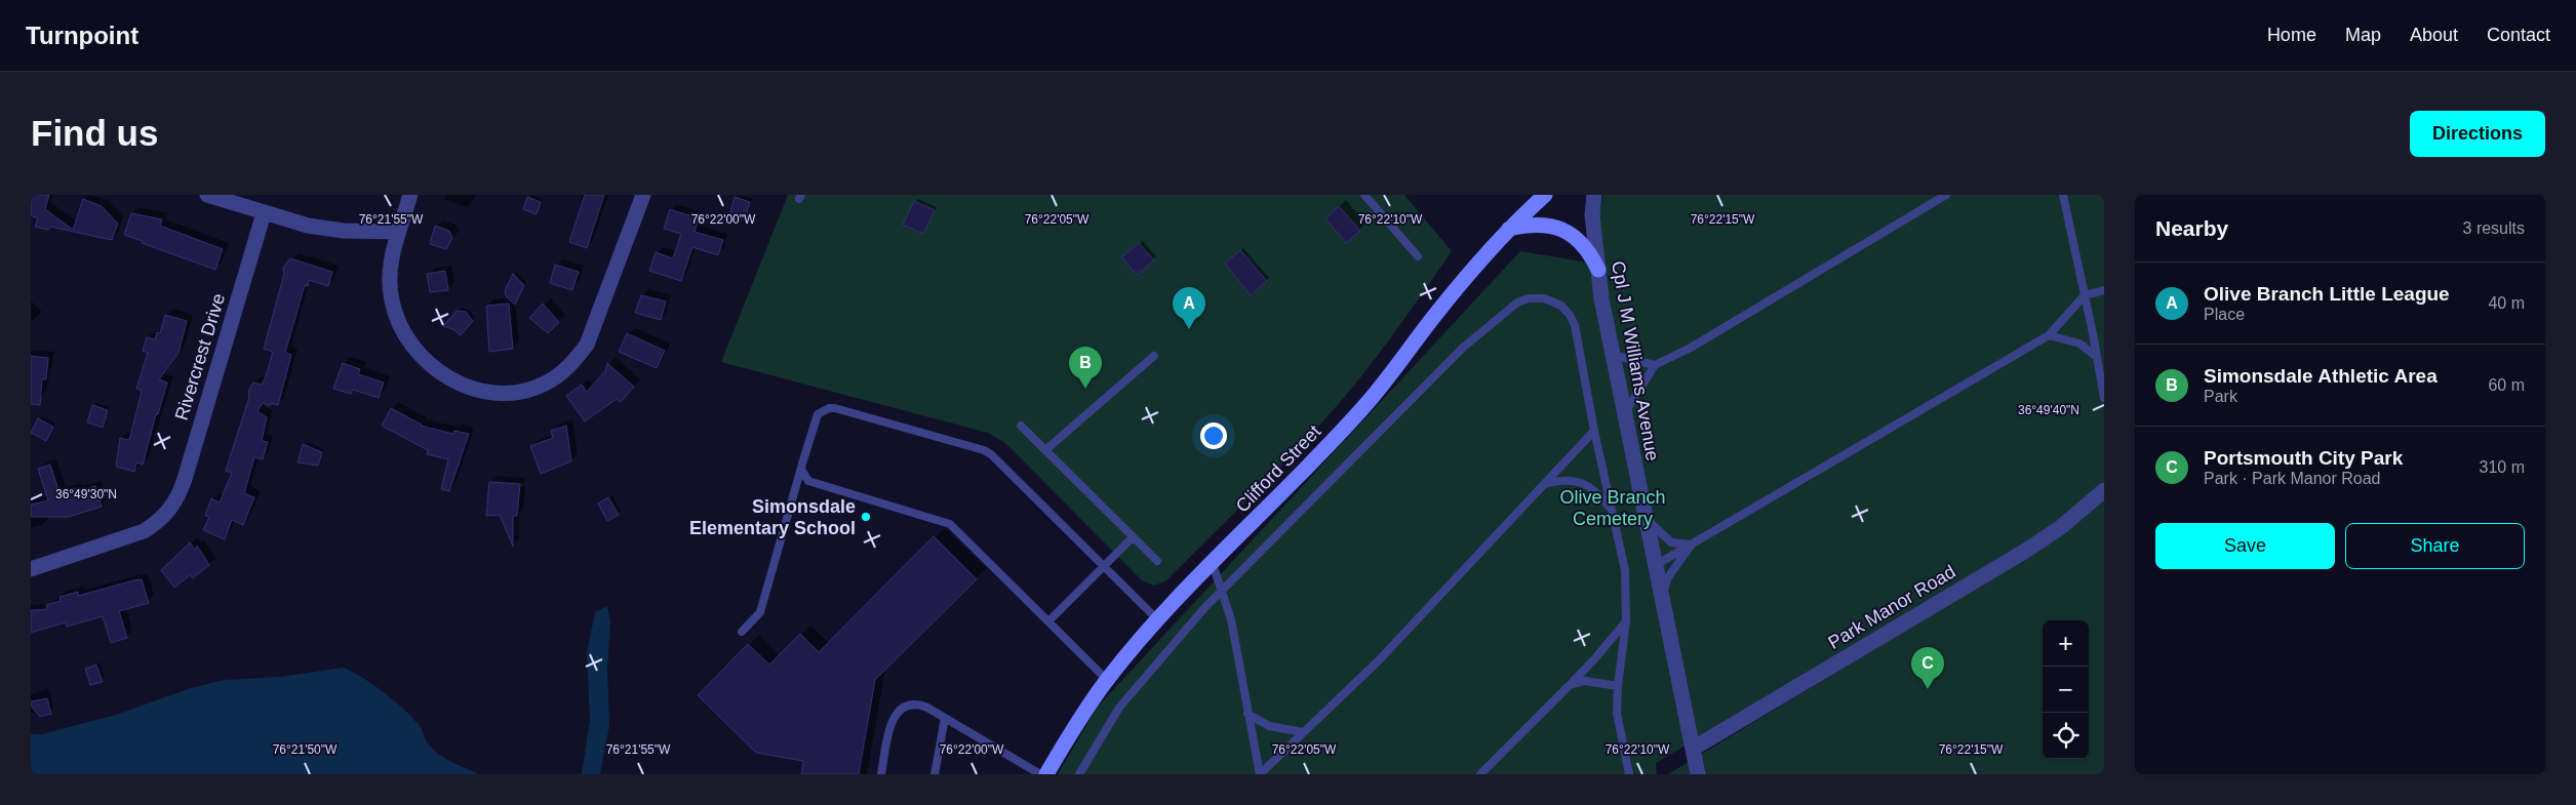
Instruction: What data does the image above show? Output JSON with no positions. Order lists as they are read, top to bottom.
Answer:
{
  "streets": {
    "street": [
      "Rivercrest Drive",
      "Cpl J M Williams Avenue",
      "Clifford Street",
      "Park Manor Road"
    ]
  },
  "crossings": [
    ["Cpl J M Williams Avenue", "Park Manor Road"]
  ],
  "parks": ["Olive Branch Cemetery"],
  "places": ["Simonsdale Elementary School"],
  "page": {
    "header": "Turnpoint",
    "nav": [
      "Home",
      "Map",
      "About",
      "Contact"
    ],
    "buttons": [
      "Directions",
      ["Save", "Share"]
    ],
    "title": "Find us",
    "heading": ["Nearby", "3 results"],
    "list": [
      {
        "mark": "A",
        "name": "Olive Branch Little League",
        "note": "Place",
        "value": "40 m"
      },
      {
        "mark": "B",
        "name": "Simonsdale Athletic Area",
        "note": "Park",
        "value": "60 m"
      },
      {
        "mark": "C",
        "name": "Portsmouth City Park",
        "note": "Park · Park Manor Road",
        "value": "310 m"
      }
    ],
    "pins": ["A", "B", "C"],
    "map_buttons": ["+", "−"]
  },
  "coordinates": [
    "76°21'55\"W",
    "76°22'00\"W",
    "76°22'05\"W",
    "76°22'10\"W",
    "76°22'15\"W",
    "36°49'40\"N",
    "36°49'30\"N",
    "76°21'50\"W"
  ]
}
